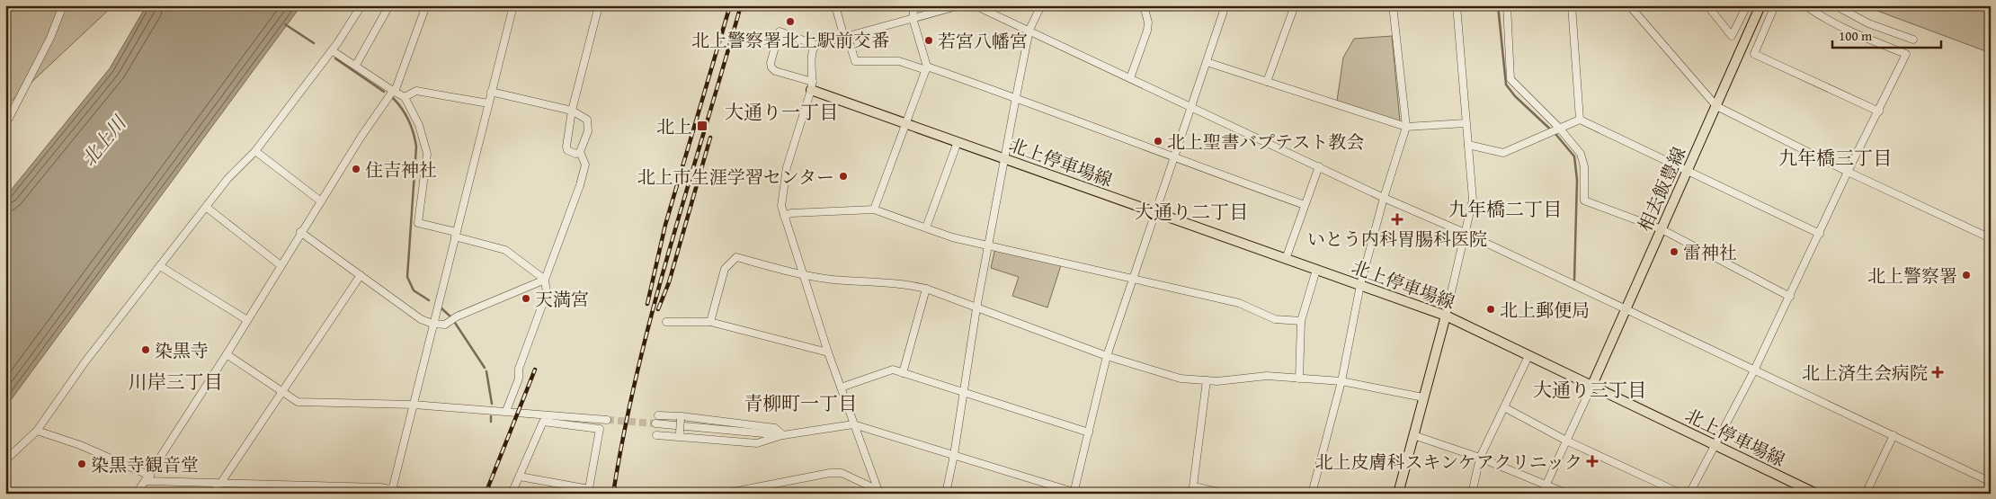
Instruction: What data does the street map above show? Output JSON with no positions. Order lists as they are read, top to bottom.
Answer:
{
  "streets": {
    "main road": ["北上停車場線", "相去飯豊線"]
  },
  "crossings": [
    ["北上停車場線", "相去飯豊線"]
  ],
  "districts": [
    "大通り一丁目",
    "九年橋三丁目",
    "九年橋二丁目",
    "大通り二丁目",
    "川岸三丁目",
    "大通り三丁目",
    "青柳町一丁目"
  ],
  "water": ["北上川"],
  "places": {
    "other": [
      "北上警察署北上駅前交番",
      "若宮八幡宮",
      "北上聖書バプテスト教会",
      "住吉神社",
      "北上市生涯学習センター",
      "雷神社",
      "北上警察署",
      "天満宮",
      "北上郵便局",
      "染黒寺",
      "染黒寺観音堂"
    ],
    "transit": ["北上"],
    "health": ["いとう内科胃腸科医院", "北上済生会病院", "北上皮膚科スキンケアクリニック"]
  },
  "scale_bar": "100 m"
}
